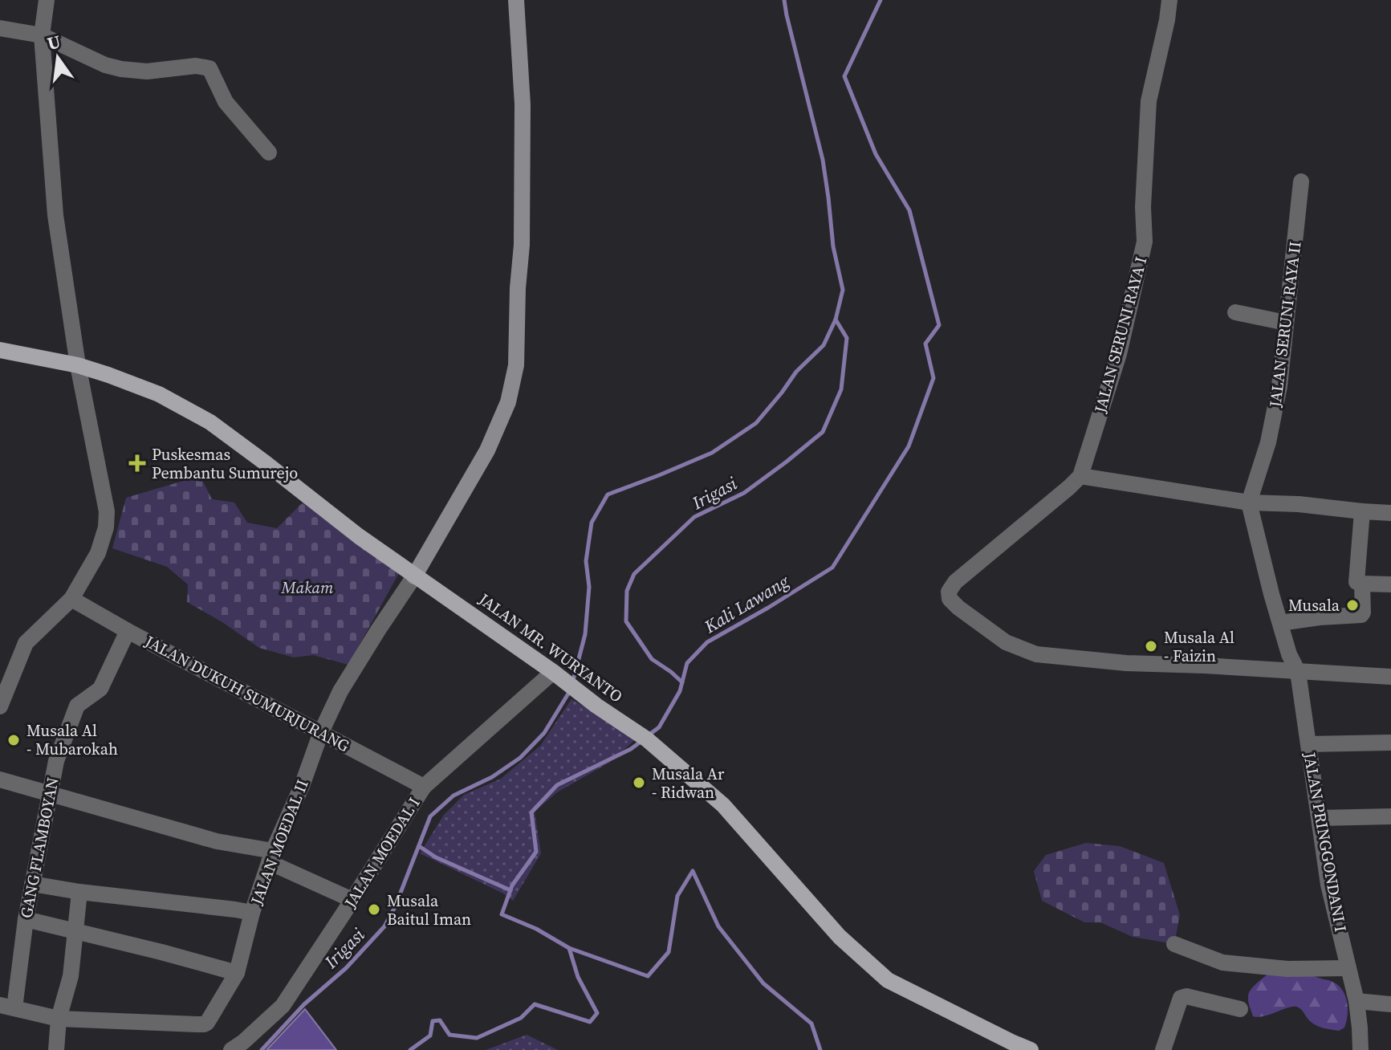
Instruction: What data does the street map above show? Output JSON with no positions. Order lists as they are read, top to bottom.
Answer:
{
  "streets": {
    "main road": ["JALAN MR. WURYANTO"],
    "street": [
      "JALAN SERUNI RAYA II",
      "JALAN SERUNI RAYA I",
      "JALAN DUKUH SUMURJURANG",
      "JALAN MOEDAL II",
      "JALAN PRINGGONDANI I",
      "GANG FLAMBOYAN",
      "JALAN MOEDAL I"
    ]
  },
  "crossings": [
    ["JALAN MR. WURYANTO", "JALAN MOEDAL II"],
    ["JALAN MR. WURYANTO", "JALAN MOEDAL I"],
    ["JALAN DUKUH SUMURJURANG", "JALAN MOEDAL II"],
    ["JALAN DUKUH SUMURJURANG", "GANG FLAMBOYAN"],
    ["JALAN DUKUH SUMURJURANG", "JALAN MOEDAL I"]
  ],
  "water": ["Irigasi", "Kali Lawang"],
  "parks": ["Makam"],
  "places": {
    "health": ["Puskesmas Pembantu Sumurejo"],
    "other": [
      "Musala",
      "Musala Al - Faizin",
      "Musala Al - Mubarokah",
      "Musala Ar - Ridwan",
      "Musala Baitul Iman"
    ]
  },
  "north": "top"
}
